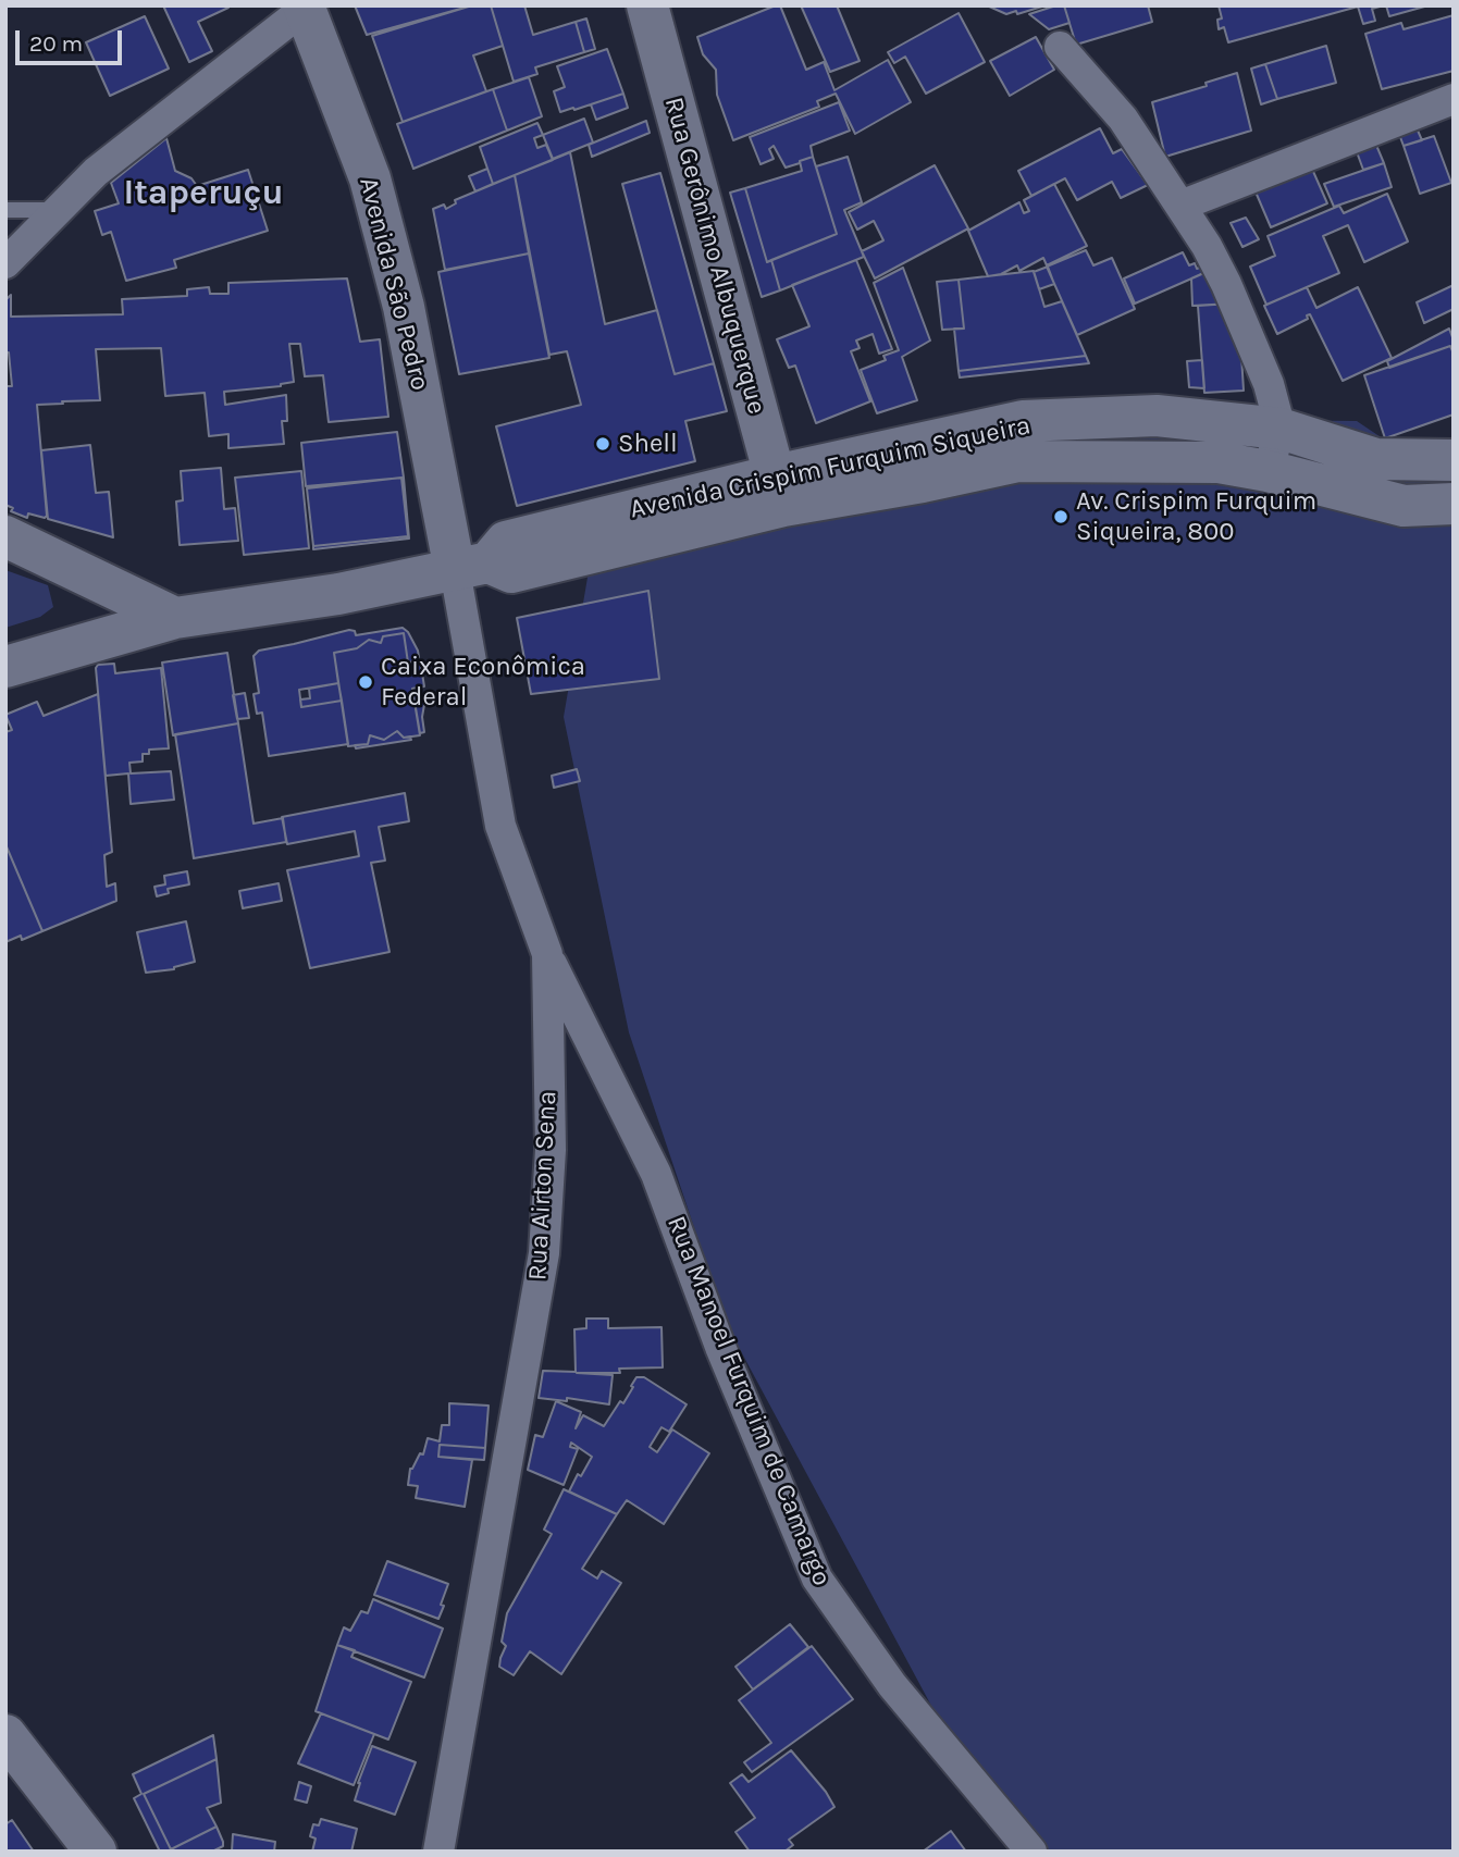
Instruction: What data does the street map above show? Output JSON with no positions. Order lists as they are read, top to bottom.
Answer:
{
  "streets": {
    "main road": ["Rua Gerônimo Albuquerque", "Avenida São Pedro", "Avenida Crispim Furquim Siqueira"],
    "street": ["Rua Airton Sena", "Rua Manoel Furquim de Camargo"]
  },
  "crossings": [
    ["Rua Gerônimo Albuquerque", "Avenida Crispim Furquim Siqueira"],
    ["Avenida São Pedro", "Avenida Crispim Furquim Siqueira"],
    ["Avenida São Pedro", "Rua Airton Sena"],
    ["Avenida Crispim Furquim Siqueira", "Rua Airton Sena"],
    ["Rua Airton Sena", "Rua Manoel Furquim de Camargo"]
  ],
  "districts": ["Itaperuçu"],
  "places": ["Shell", "Av. Crispim Furquim Siqueira, 800", "Caixa Econômica Federal"],
  "scale_bar": "20 m"
}
